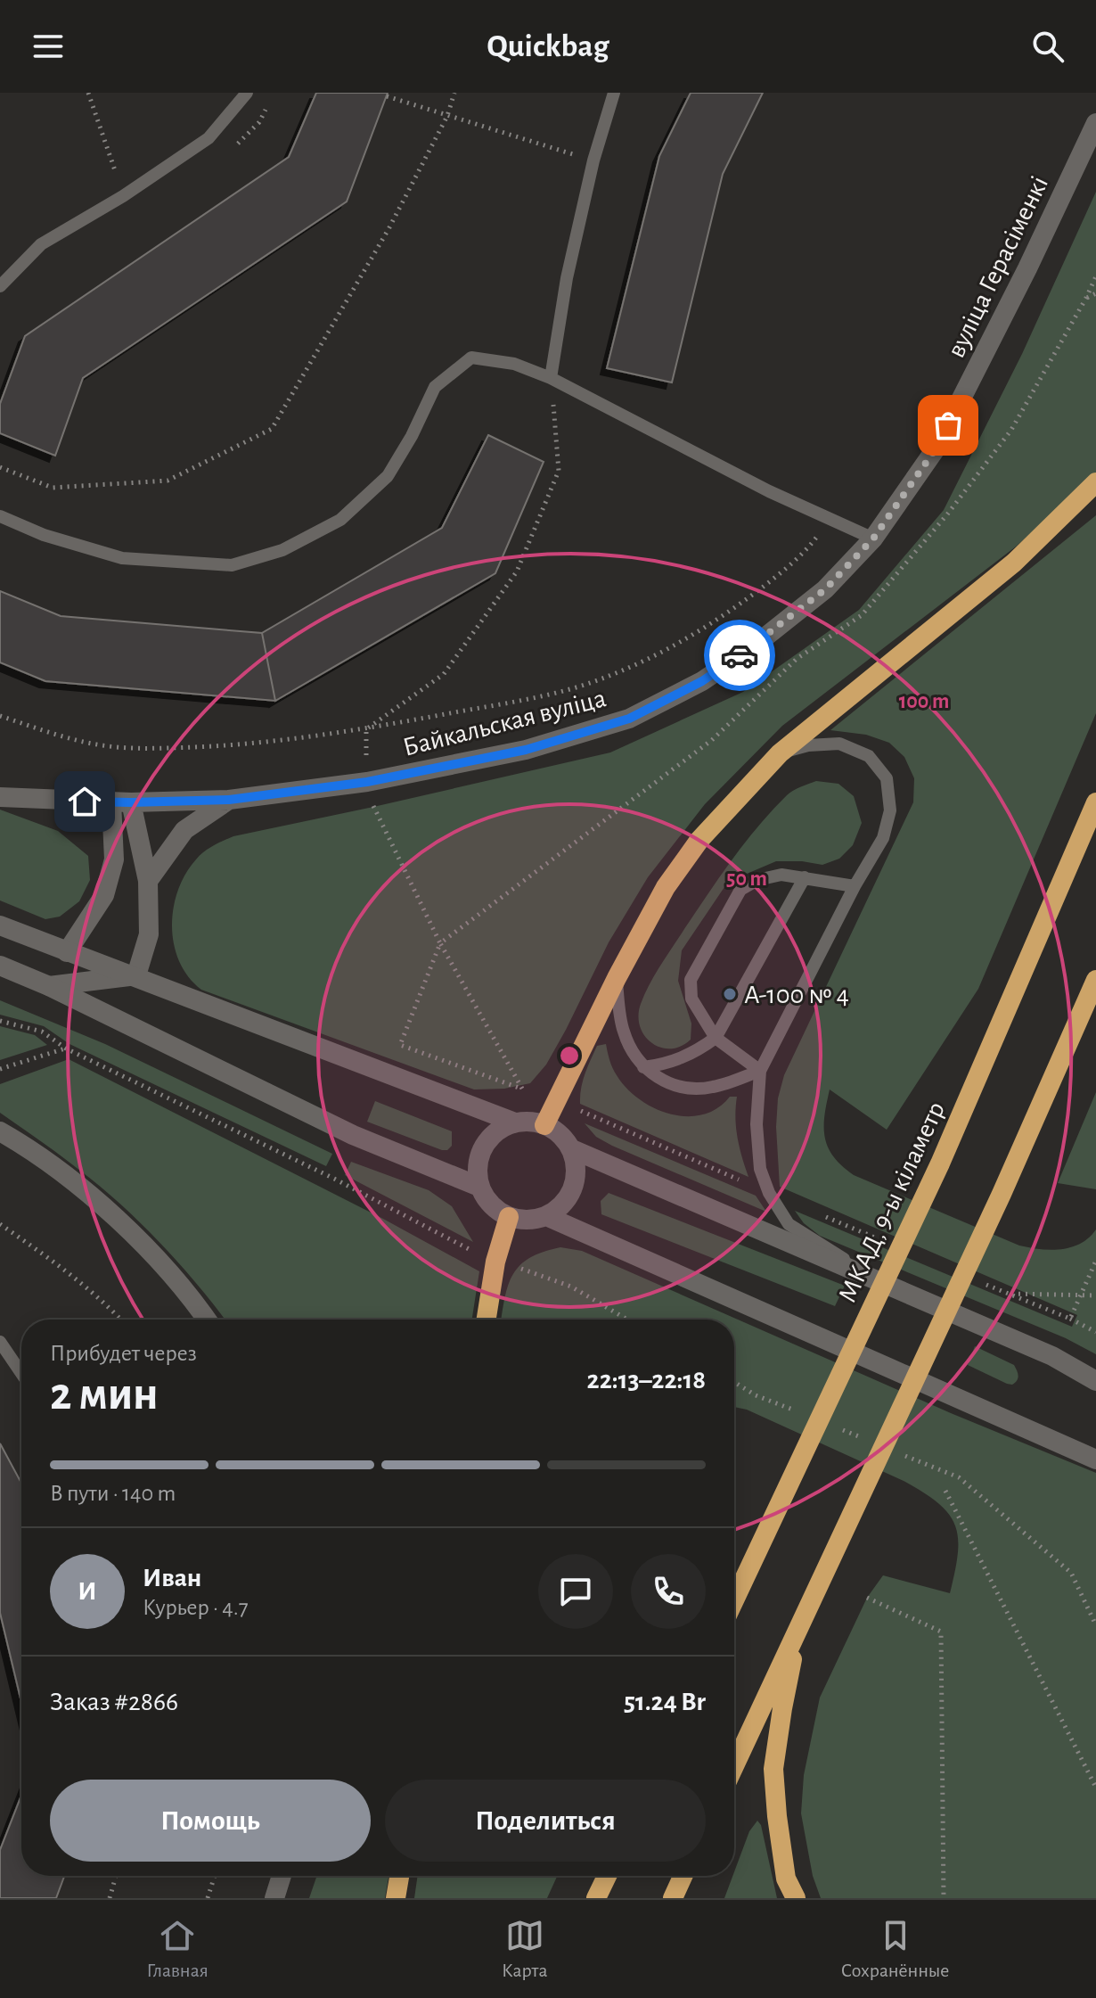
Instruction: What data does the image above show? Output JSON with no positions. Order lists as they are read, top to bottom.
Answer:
{
  "streets": {
    "highway": ["МКАД, 9-ы кіламетр"],
    "main road": ["вуліца Герасіменкі", "Байкальская вуліца"]
  },
  "crossings": [
    ["вуліца Герасіменкі", "Байкальская вуліца"]
  ],
  "places": ["А-100 № 4"],
  "page": {
    "header": "Quickbag",
    "heading": ["2 мин", "Прибудет через", "22:13–22:18"],
    "panel": [
      "Иван",
      "Курьер · 4.7",
      "Заказ #2866",
      "51.24 Br"
    ],
    "bar": "В пути · 140 m",
    "round": "И",
    "buttons": ["Помощь", "Поделиться"],
    "tabs": ["Главная", "Карта", "Сохранённые"]
  },
  "rings": ["100 m", "50 m"]
}
